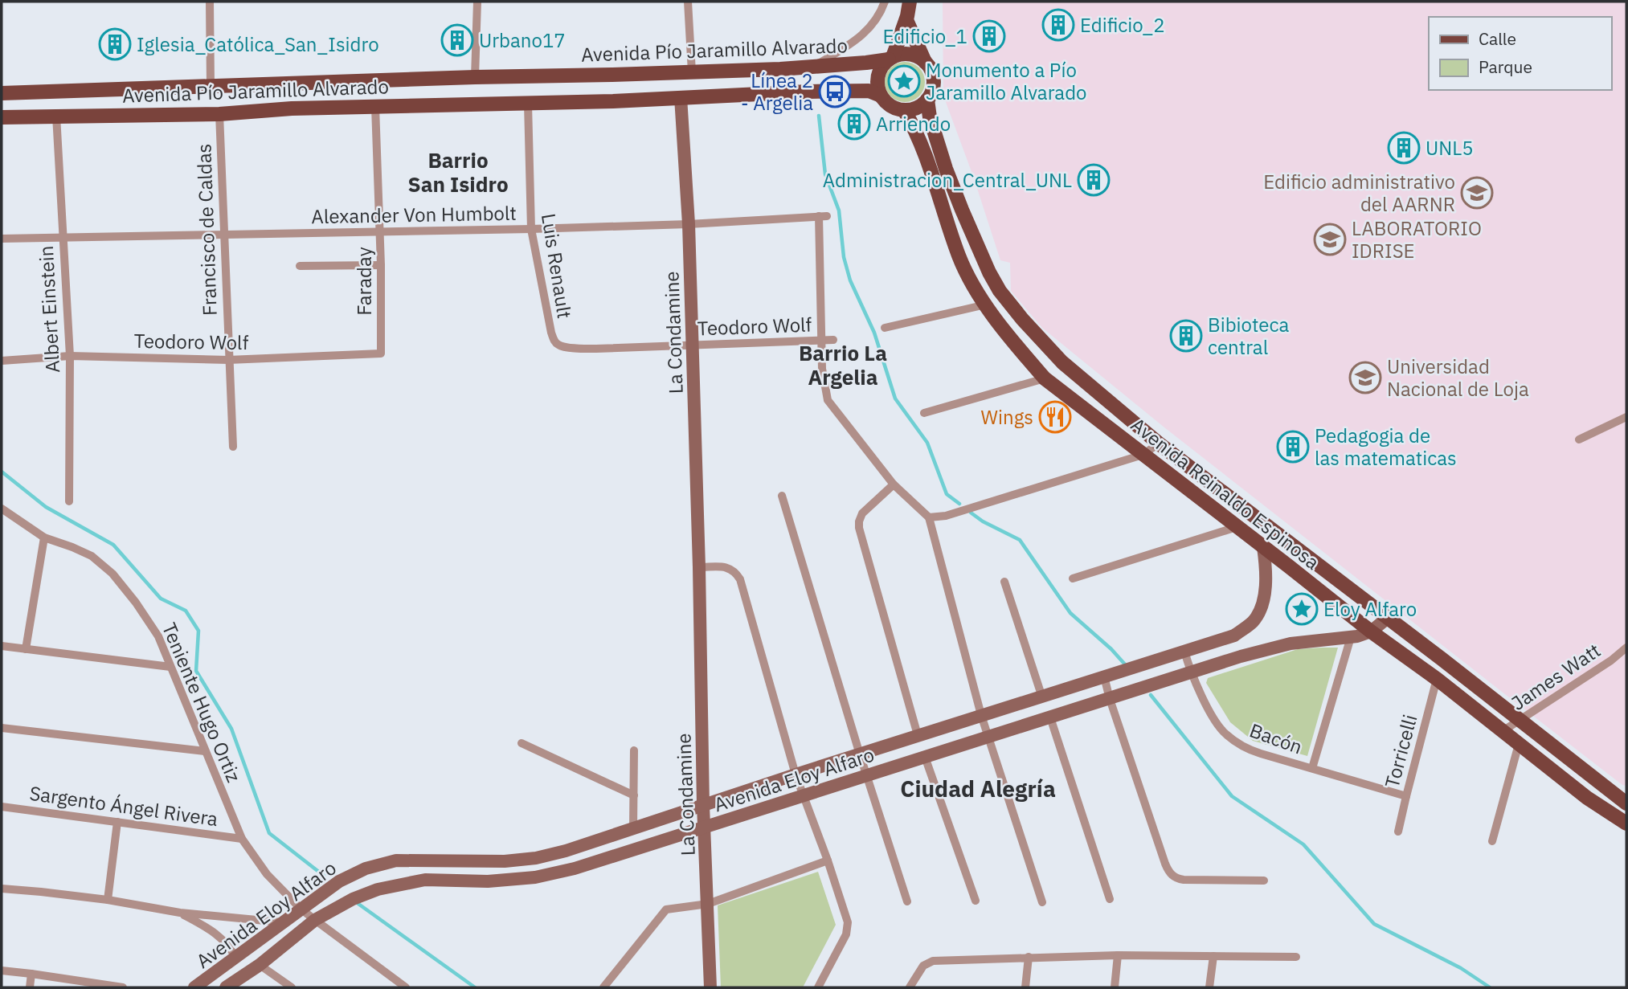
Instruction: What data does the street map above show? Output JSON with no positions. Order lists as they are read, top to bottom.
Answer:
{
  "streets": {
    "main road": ["Avenida Pío Jaramillo Alvarado", "Avenida Reinaldo Espinosa"],
    "street": [
      "Alexander Von Humbolt",
      "Francisco de Caldas",
      "Luis Renault",
      "Faraday",
      "Albert Einstein",
      "Teodoro Wolf",
      "La Condamine",
      "James Watt",
      "Teniente Hugo Ortiz",
      "Bacón",
      "Torricelli",
      "Avenida Eloy Alfaro",
      "Sargento Ángel Rivera"
    ]
  },
  "crossings": [
    ["Avenida Pío Jaramillo Alvarado", "Francisco de Caldas"],
    ["Avenida Pío Jaramillo Alvarado", "Luis Renault"],
    ["Avenida Pío Jaramillo Alvarado", "Faraday"],
    ["Avenida Pío Jaramillo Alvarado", "Albert Einstein"],
    ["Avenida Pío Jaramillo Alvarado", "La Condamine"],
    ["Avenida Pío Jaramillo Alvarado", "Avenida Reinaldo Espinosa"],
    ["Alexander Von Humbolt", "Francisco de Caldas"],
    ["Alexander Von Humbolt", "Luis Renault"],
    ["Alexander Von Humbolt", "Faraday"],
    ["Alexander Von Humbolt", "Albert Einstein"],
    ["Alexander Von Humbolt", "Teodoro Wolf"],
    ["Alexander Von Humbolt", "La Condamine"],
    ["Francisco de Caldas", "Teodoro Wolf"],
    ["Luis Renault", "Teodoro Wolf"],
    ["Faraday", "Teodoro Wolf"],
    ["Albert Einstein", "Teodoro Wolf"],
    ["Teodoro Wolf", "La Condamine"],
    ["La Condamine", "Avenida Eloy Alfaro"],
    ["Avenida Reinaldo Espinosa", "James Watt"],
    ["Avenida Reinaldo Espinosa", "Torricelli"],
    ["Avenida Reinaldo Espinosa", "Avenida Eloy Alfaro"],
    ["Teniente Hugo Ortiz", "Avenida Eloy Alfaro"],
    ["Teniente Hugo Ortiz", "Sargento Ángel Rivera"],
    ["Bacón", "Torricelli"],
    ["Bacón", "Avenida Eloy Alfaro"]
  ],
  "districts": ["Barrio San Isidro", "Barrio La Argelia", "Ciudad Alegría"],
  "places": {
    "building": [
      "Edificio_2",
      "Edificio_1",
      "Urbano17",
      "Iglesia_Católica_San_Isidro",
      "Arriendo",
      "UNL5",
      "Administracion_Central_UNL",
      "Bibioteca central",
      "Pedagogia de las matematicas"
    ],
    "place": ["Monumento a Pío Jaramillo Alvarado", "Eloy Alfaro"],
    "bus stop": ["Línea 2 - Argelia"],
    "school or university": ["Edificio administrativo del AARNR", "LABORATORIO IDRISE", "Universidad Nacional de Loja"],
    "restaurant": ["Wings"]
  },
  "legend": ["Calle", "Parque"]
}
